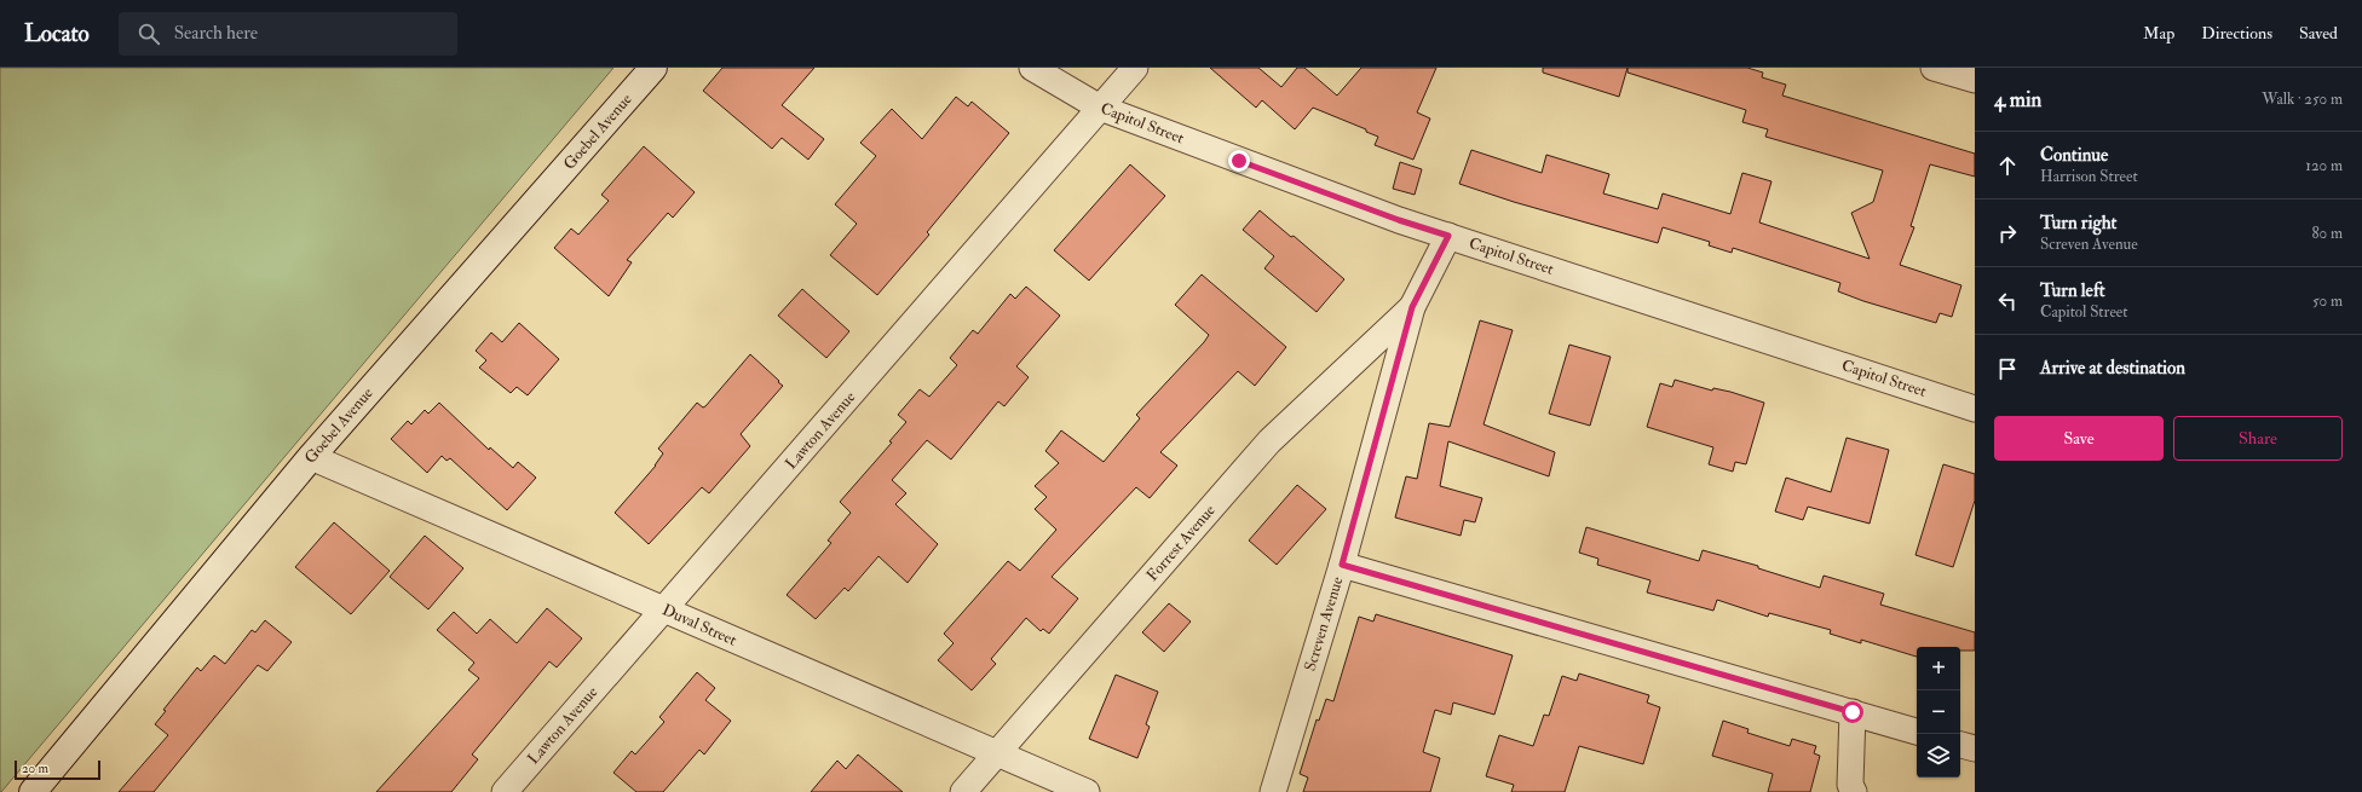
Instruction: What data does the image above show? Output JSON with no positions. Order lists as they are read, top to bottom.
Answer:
{
  "streets": {
    "street": [
      "Capitol Street",
      "Goebel Avenue",
      "Lawton Avenue",
      "Forrest Avenue",
      "Screven Avenue",
      "Duval Street"
    ]
  },
  "crossings": [
    ["Capitol Street", "Lawton Avenue"],
    ["Capitol Street", "Screven Avenue"],
    ["Goebel Avenue", "Duval Street"],
    ["Lawton Avenue", "Duval Street"],
    ["Forrest Avenue", "Screven Avenue"],
    ["Forrest Avenue", "Duval Street"]
  ],
  "scale_bar": "20 m",
  "page": {
    "header": "Locato",
    "search": "Search here",
    "nav": ["Map", "Directions", "Saved"],
    "heading": ["4 min", "Walk · 250 m"],
    "list": [
      ["Continue", "Harrison Street", "120 m"],
      ["Turn right", "Screven Avenue", "80 m"],
      ["Turn left", "Capitol Street", "50 m"],
      "Arrive at destination"
    ],
    "buttons": ["Save", "Share"],
    "map_buttons": ["+", "−"],
    "scale": "20 m"
  }
}
